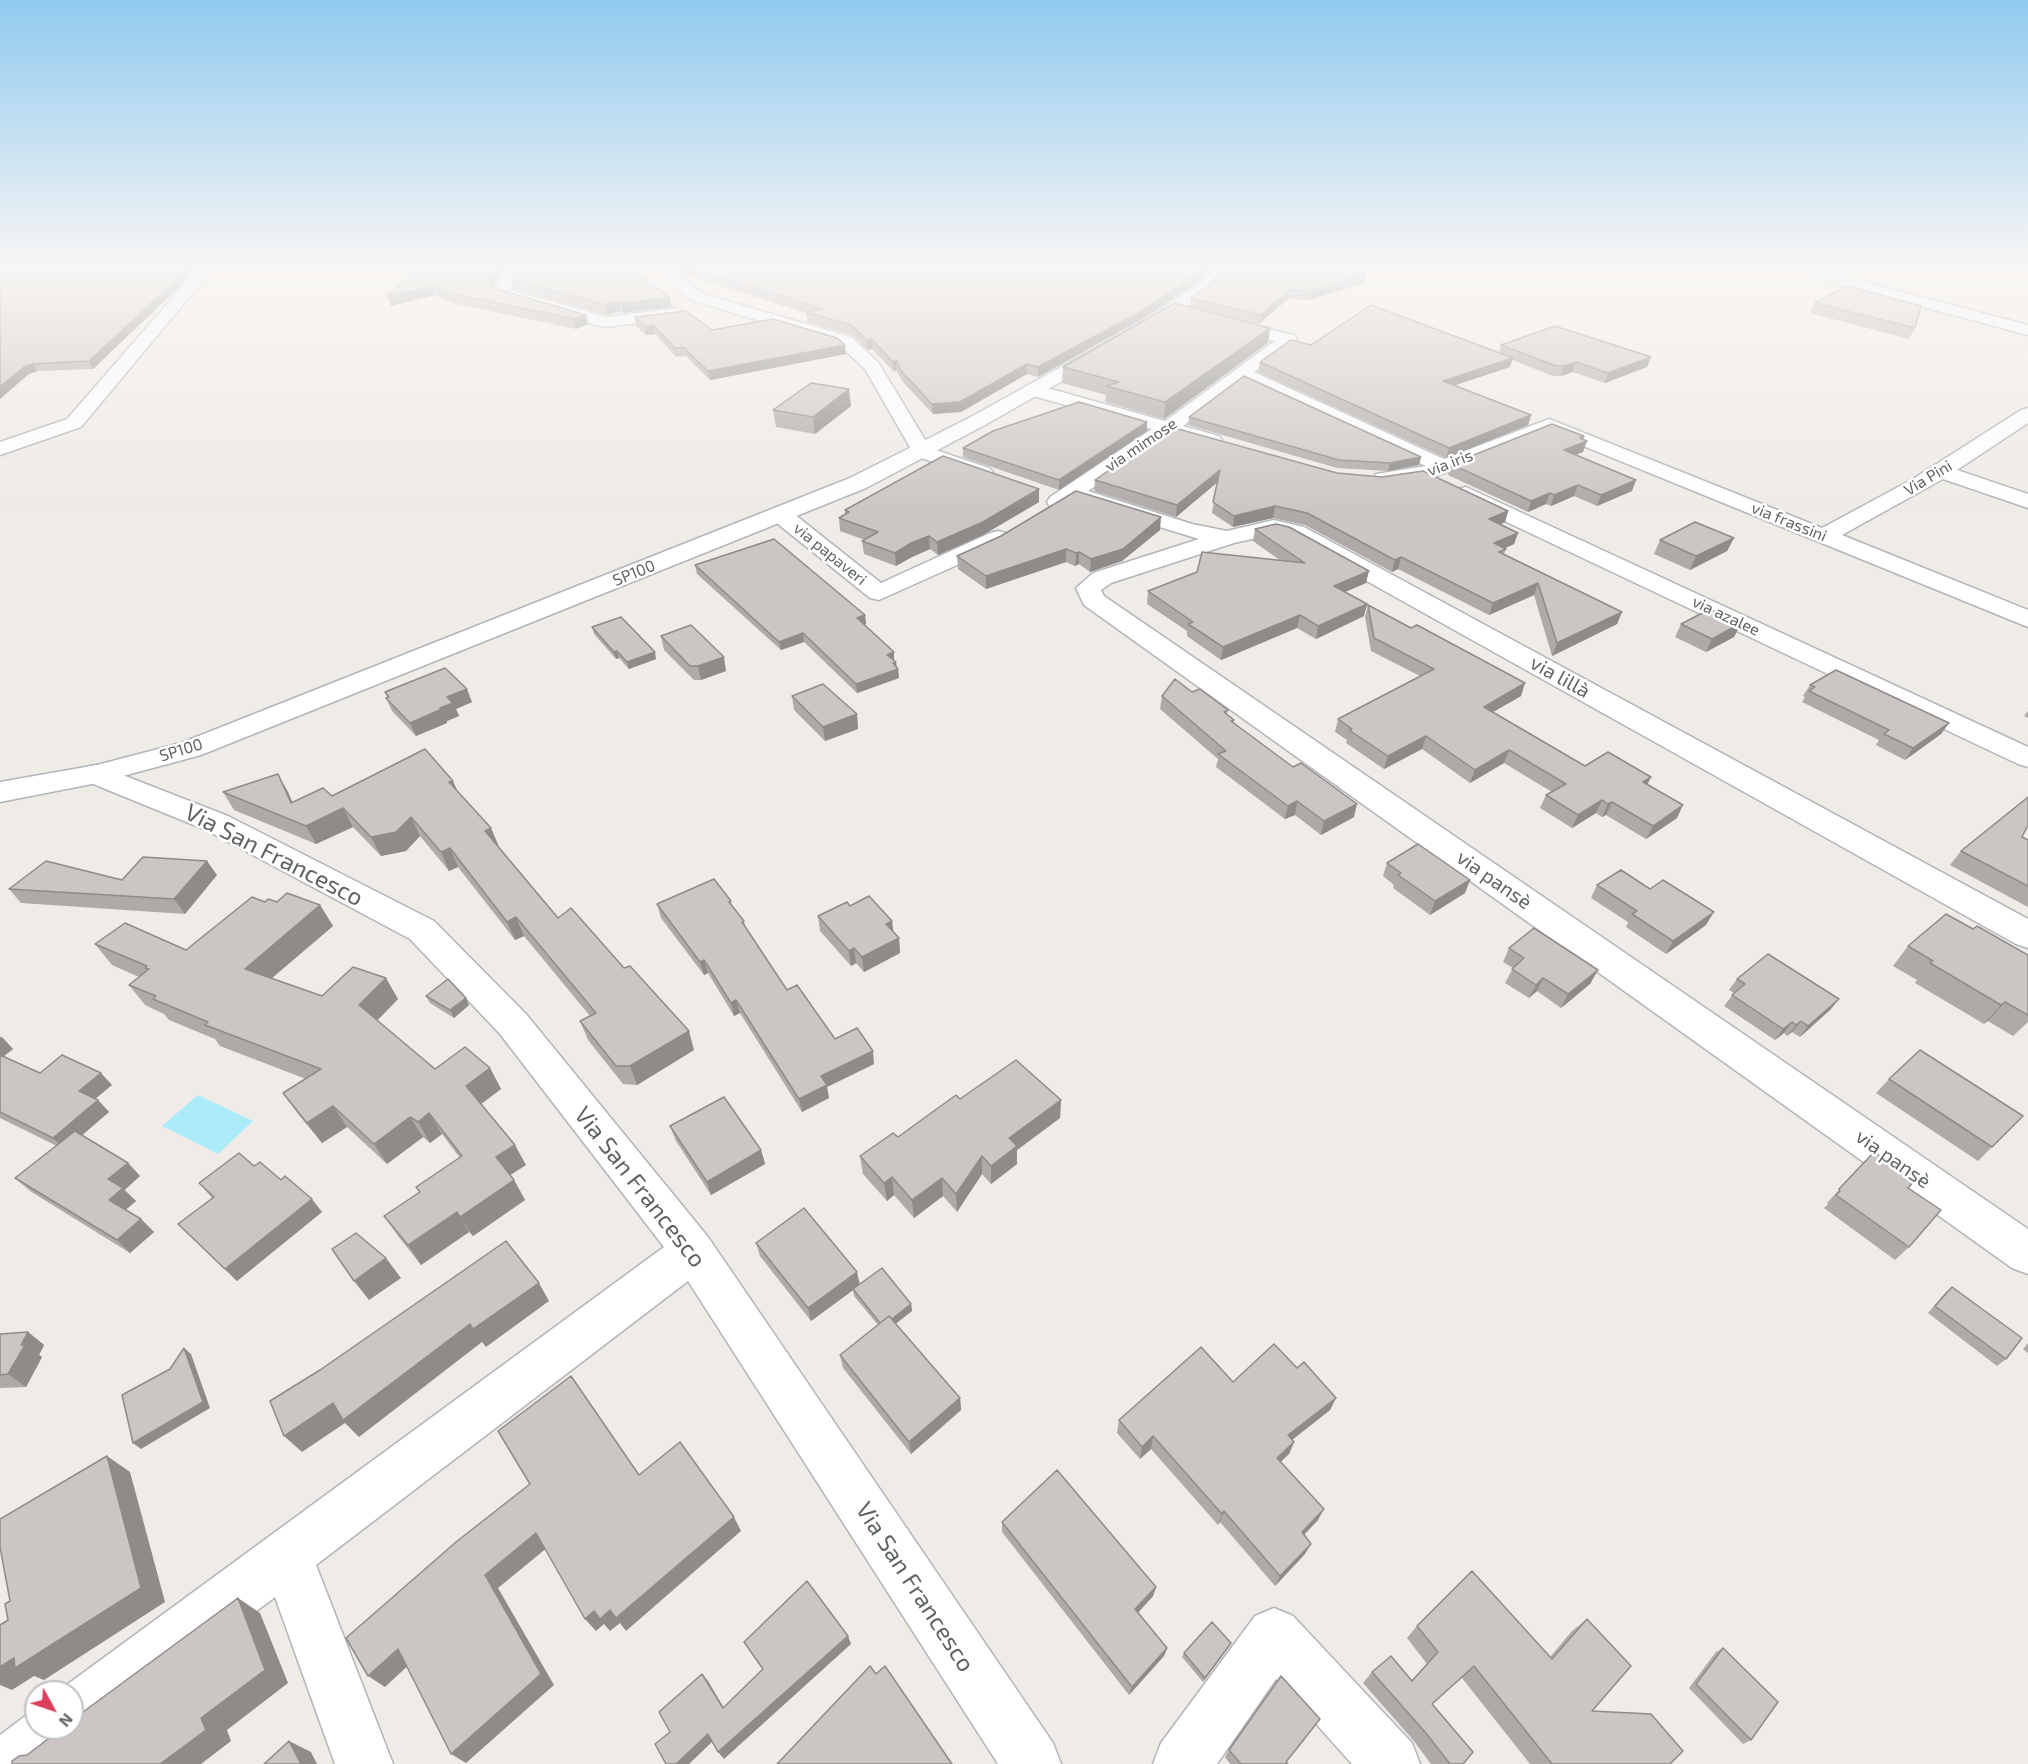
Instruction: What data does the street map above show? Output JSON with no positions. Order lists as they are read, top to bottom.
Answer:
{
  "streets": {
    "street": [
      "via mimose",
      "via iris",
      "Via Pini",
      "via frassini",
      "via papaveri",
      "SP100",
      "via azalee",
      "via lillà",
      "Via San Francesco",
      "via pansè"
    ]
  },
  "crossings": [
    ["via mimose", "via lillà"],
    ["via iris", "via frassini"],
    ["via iris", "via azalee"],
    ["Via Pini", "via frassini"],
    ["via papaveri", "SP100"],
    ["SP100", "Via San Francesco"],
    ["via lillà", "via pansè"]
  ],
  "north": "bottom right"
}
